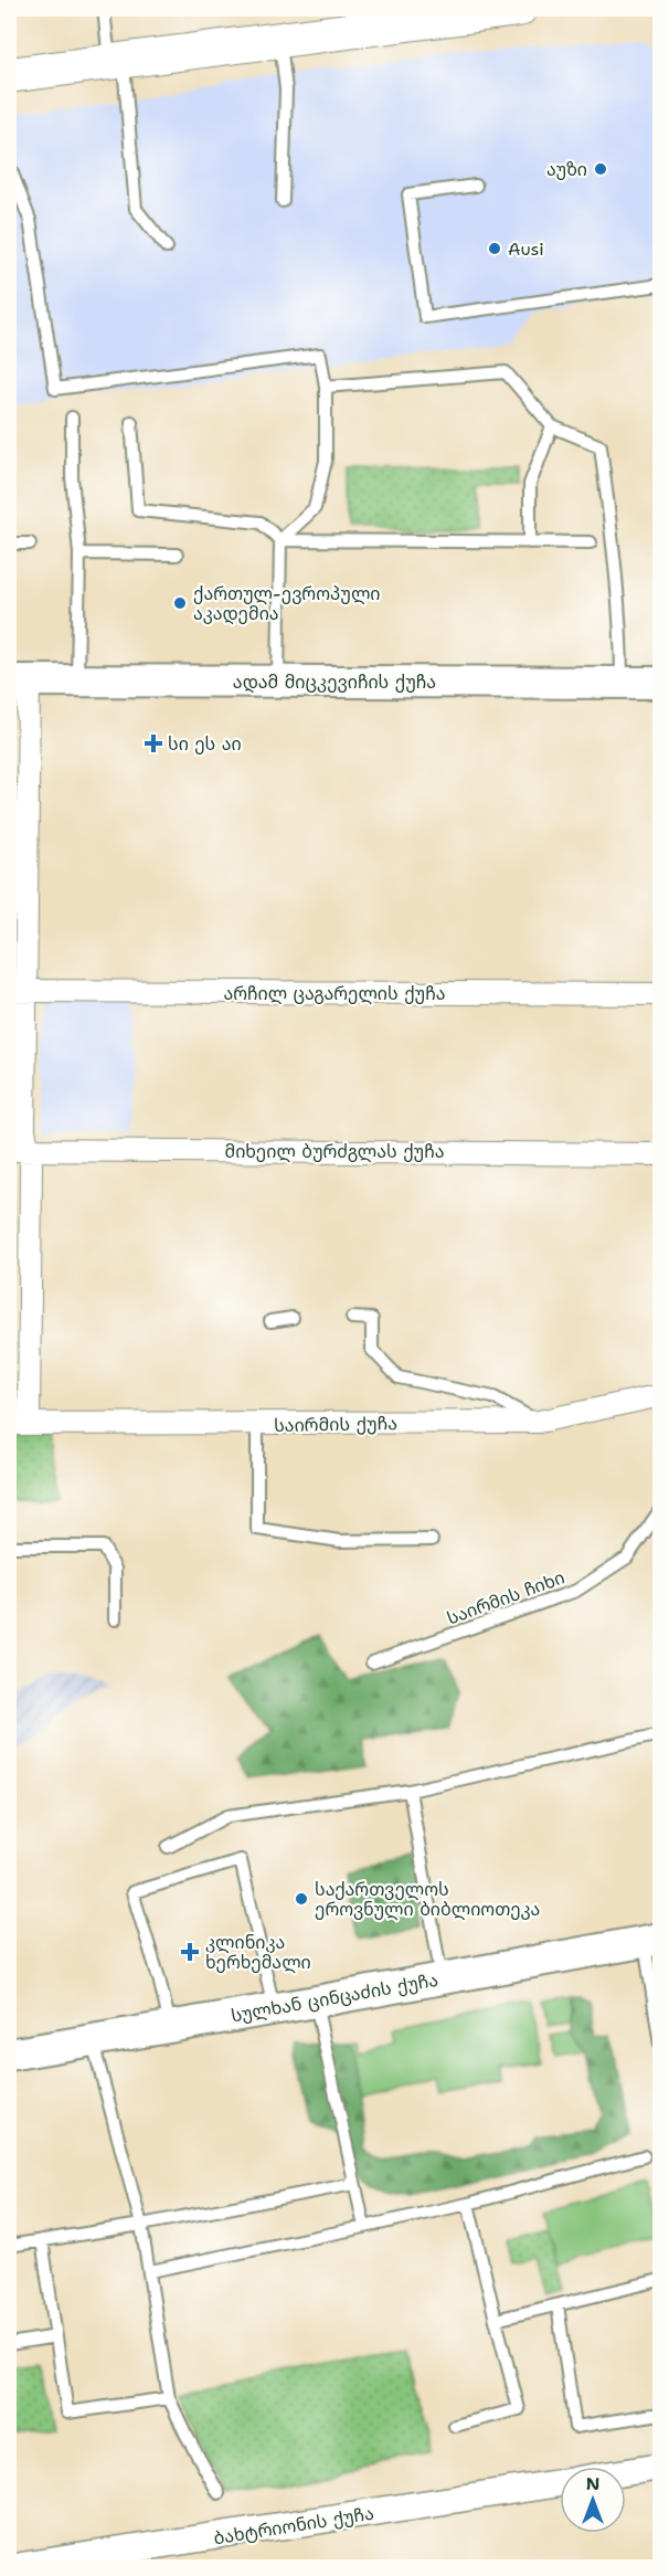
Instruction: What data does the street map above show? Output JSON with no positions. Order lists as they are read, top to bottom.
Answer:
{
  "streets": {
    "main road": ["ადამ მიცკევიჩის ქუჩა", "სულხან ცინცაძის ქუჩა"],
    "street": [
      "არჩილ ცაგარელის ქუჩა",
      "მიხეილ ბურძგლას ქუჩა",
      "საირმის ქუჩა",
      "ბახტრიონის ქუჩა"
    ],
    "lane": ["საირმის ჩიხი"]
  },
  "places": {
    "other": [
      "აუზი",
      "Ausi",
      "ქართულ-ევროპული აკადემია",
      "საქართველოს ეროვნული ბიბლიოთეკა"
    ],
    "health": ["სი ეს აი", "კლინიკა ხერხემალი"]
  },
  "north": "top"
}
